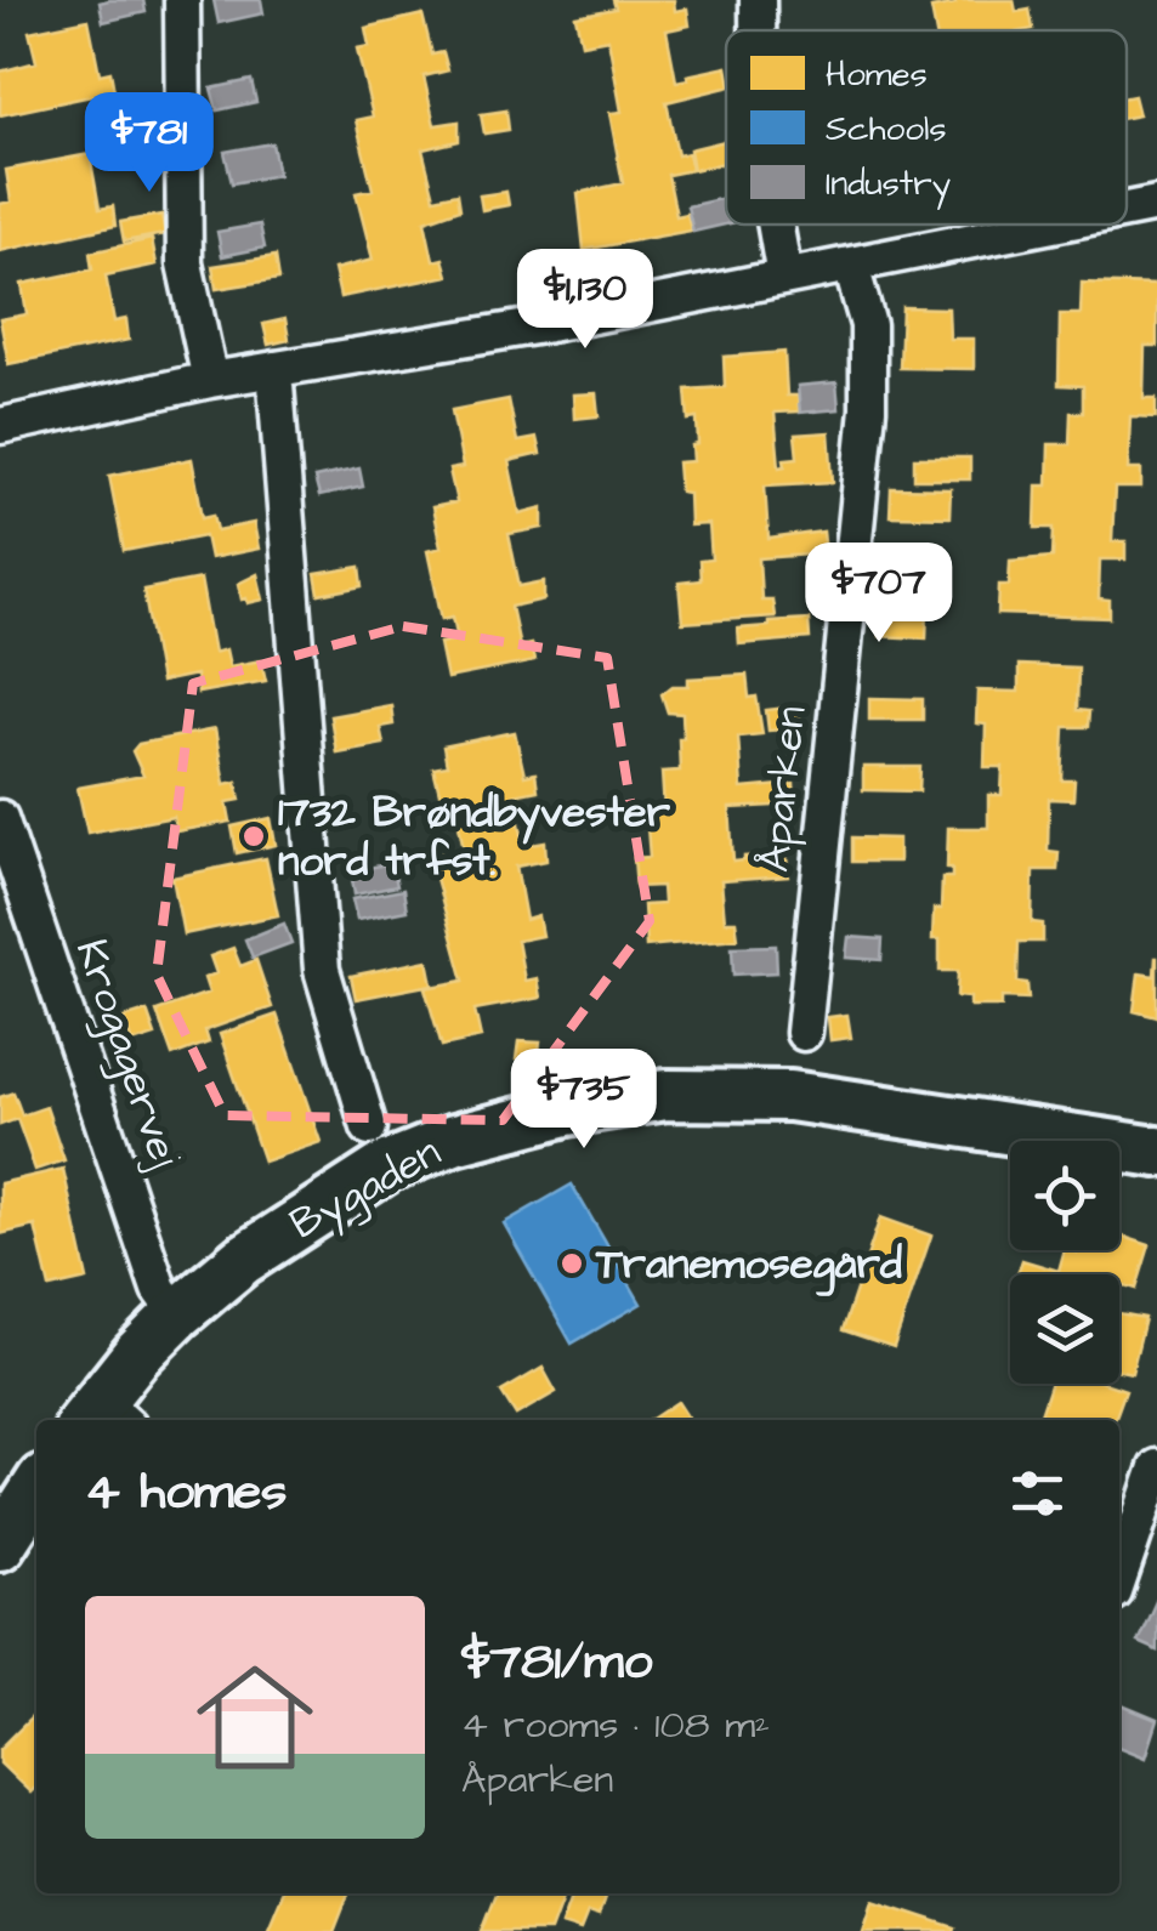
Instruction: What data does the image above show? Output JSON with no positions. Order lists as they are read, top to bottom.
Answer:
{
  "streets": {
    "street": ["Åparken", "Krogagervej", "Bygaden"]
  },
  "crossings": [
    ["Krogagervej", "Bygaden"]
  ],
  "places": ["1732 Brøndbyvester nord trfst.", "Tranemosegård"],
  "legend": ["Homes", "Schools", "Industry"],
  "page": {
    "price": [
      "$781",
      "$1,130",
      "$707",
      "$735"
    ],
    "heading": "4 homes",
    "list": [
      {
        "name": "$781/mo",
        "note": "4 rooms · 108 m² · Åparken"
      }
    ]
  }
}
